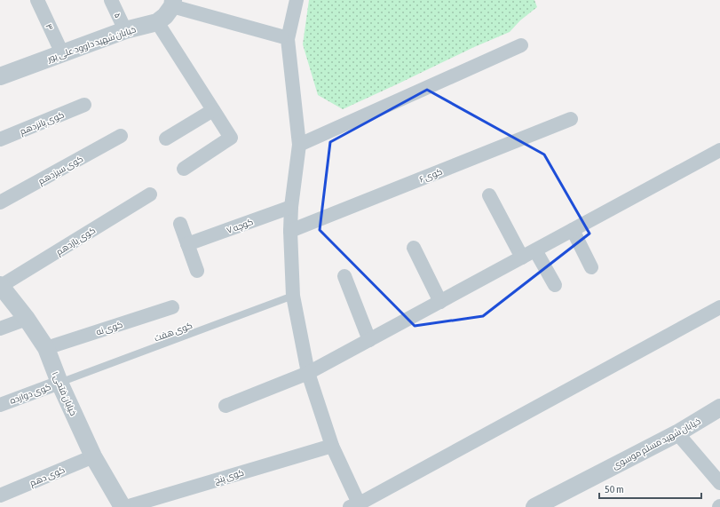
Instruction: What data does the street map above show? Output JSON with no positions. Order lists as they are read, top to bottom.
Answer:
{
  "streets": {
    "street": [
      "۵",
      "۳",
      "خیابان شهید داوود علی پور",
      "کوی پانزدهم",
      "کوی سیزدهم",
      "کوی ۶",
      "کوچه ۷",
      "کوی یازدهم",
      "کوی نه",
      "کوی دوازده",
      "خیابان فتحی ۱",
      "خیابان شهید مسلم موسوی",
      "کوی دهم",
      "کوی پنج"
    ],
    "lane": ["کوی هفت"]
  },
  "crossings": [
    ["۵", "خیابان شهید داوود علی پور"],
    ["۳", "خیابان شهید داوود علی پور"],
    ["کوی یازدهم", "خیابان فتحی ۱"],
    ["کوی نه", "خیابان فتحی ۱"],
    ["کوی هفت", "کوی دوازده"],
    ["کوی هفت", "خیابان فتحی ۱"],
    ["کوی دوازده", "خیابان فتحی ۱"],
    ["خیابان فتحی ۱", "کوی دهم"]
  ],
  "scale_bar": "50 m"
}
